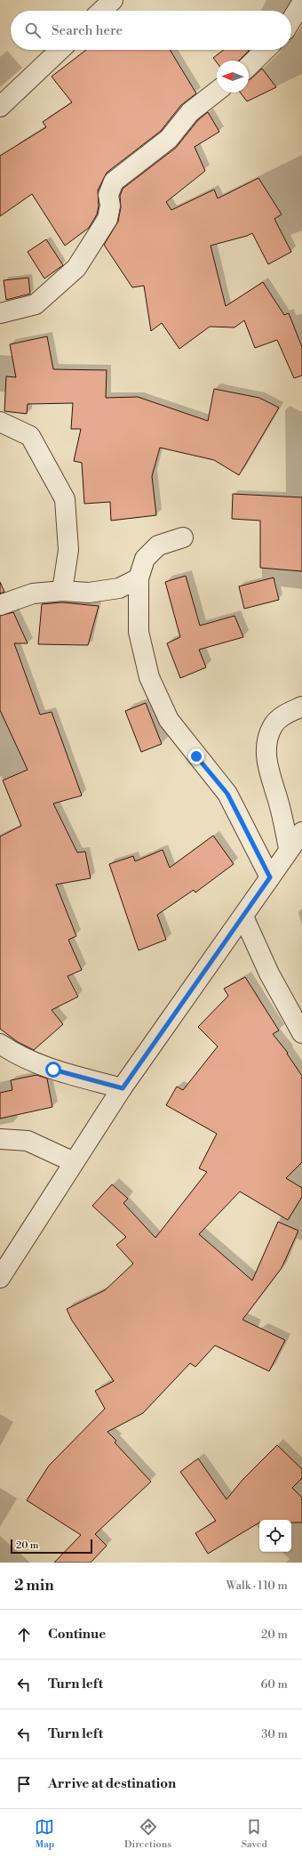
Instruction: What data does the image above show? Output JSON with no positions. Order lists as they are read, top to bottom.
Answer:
{
  "scale_bar": "20 m",
  "north": "left",
  "page": {
    "search": "Search here",
    "scale": "20 m",
    "heading": ["2 min", "Walk · 110 m"],
    "list": [
      ["Continue", "20 m"],
      ["Turn left", "60 m"],
      ["Turn left", "30 m"],
      "Arrive at destination"
    ],
    "nav": ["Map", "Directions", "Saved"]
  }
}
